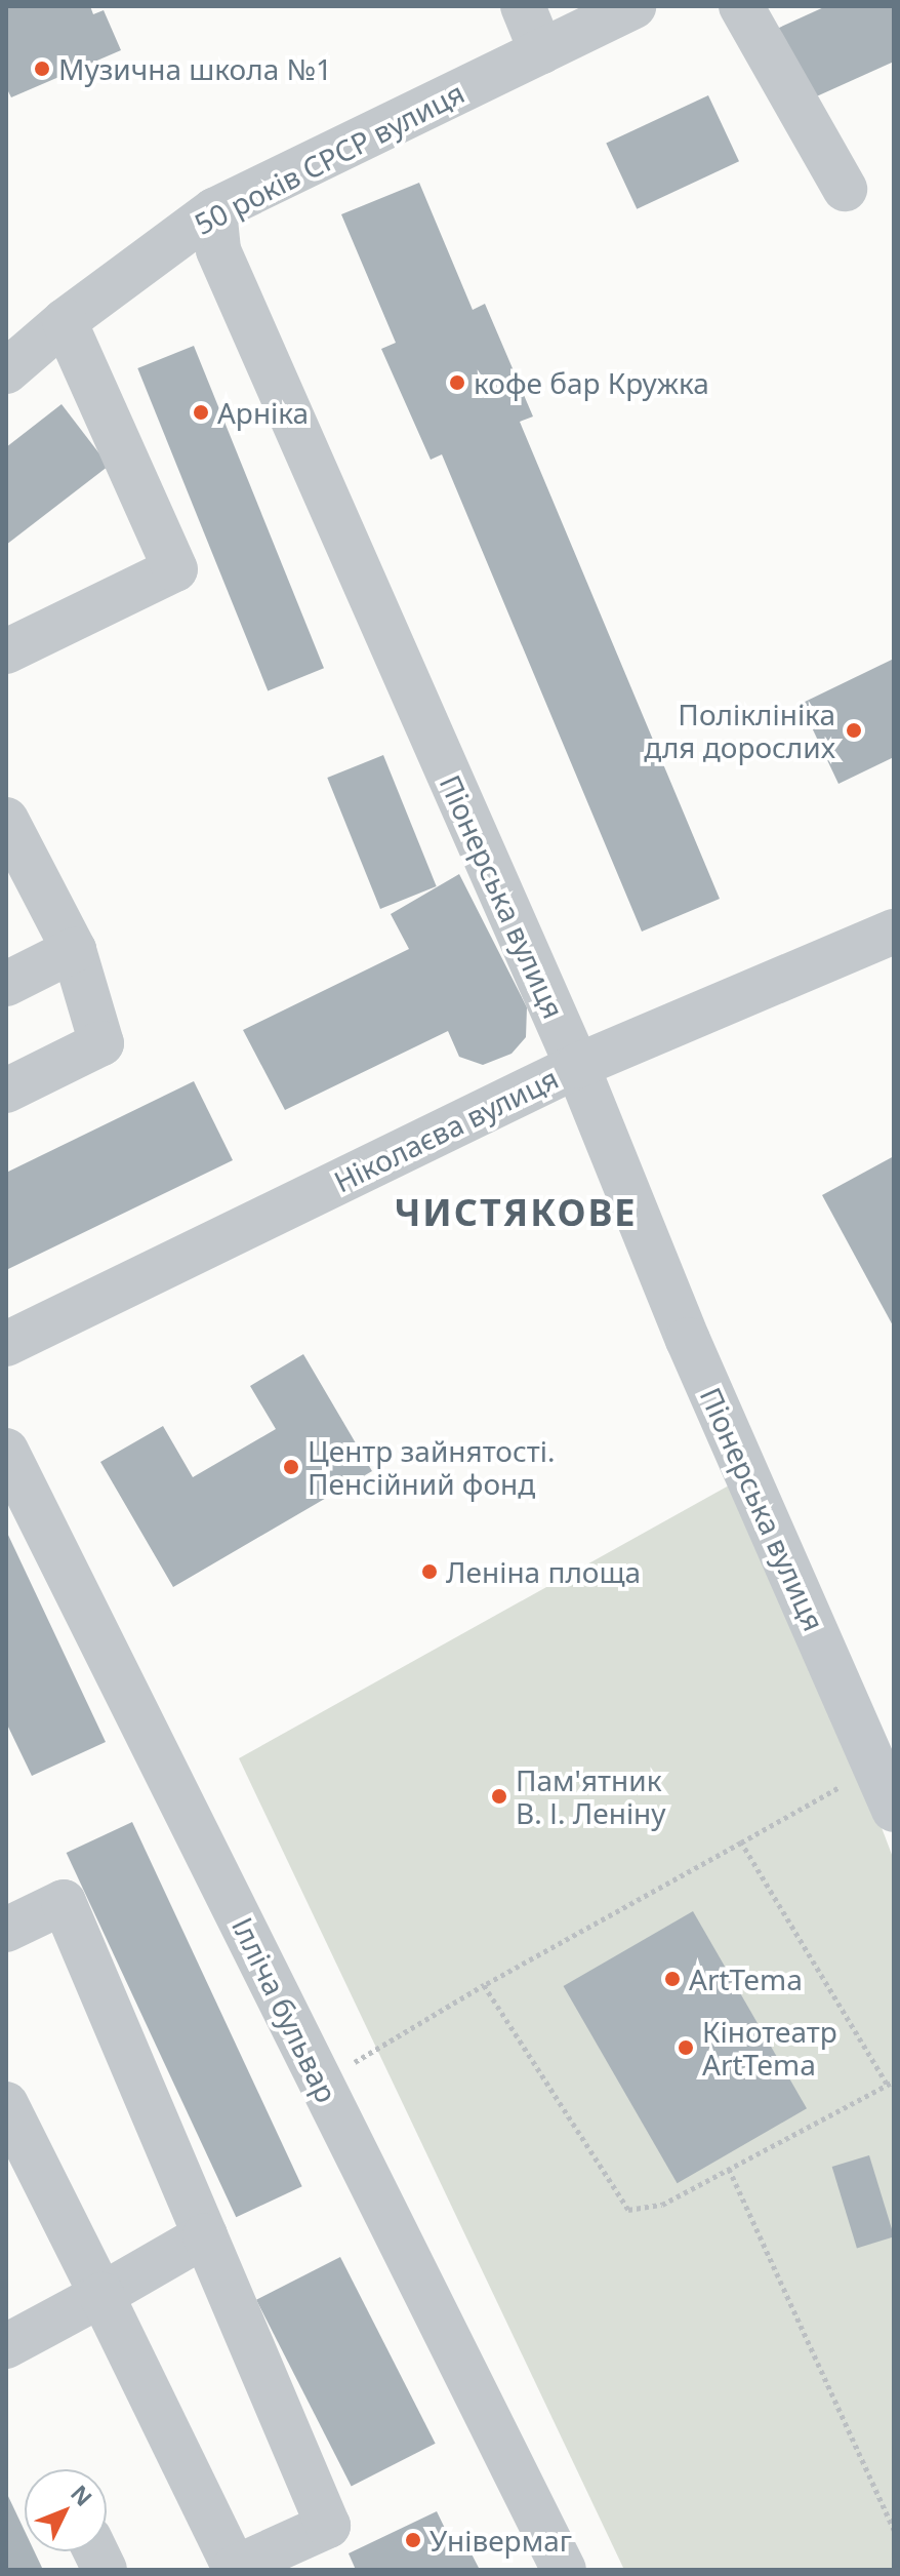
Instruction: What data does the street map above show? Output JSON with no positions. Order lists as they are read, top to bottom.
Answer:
{
  "streets": {
    "street": [
      "50 років СРСР вулиця",
      "Піонерська вулиця",
      "Ніколаєва вулиця",
      "Ілліча бульвар"
    ]
  },
  "crossings": [
    ["50 років СРСР вулиця", "Піонерська вулиця"],
    ["Піонерська вулиця", "Ніколаєва вулиця"]
  ],
  "districts": ["ЧИСТЯКОВЕ"],
  "places": [
    "Музична школа №1",
    "кофе бар Кружка",
    "Арніка",
    "Поліклініка для дорослих",
    "Центр зайнятості. Пенсійний фонд",
    "Леніна площа",
    "Пам'ятник В. І. Леніну",
    "ArtTema",
    "Кінотеатр ArtTema",
    "Універмаг"
  ],
  "north": "top right"
}
